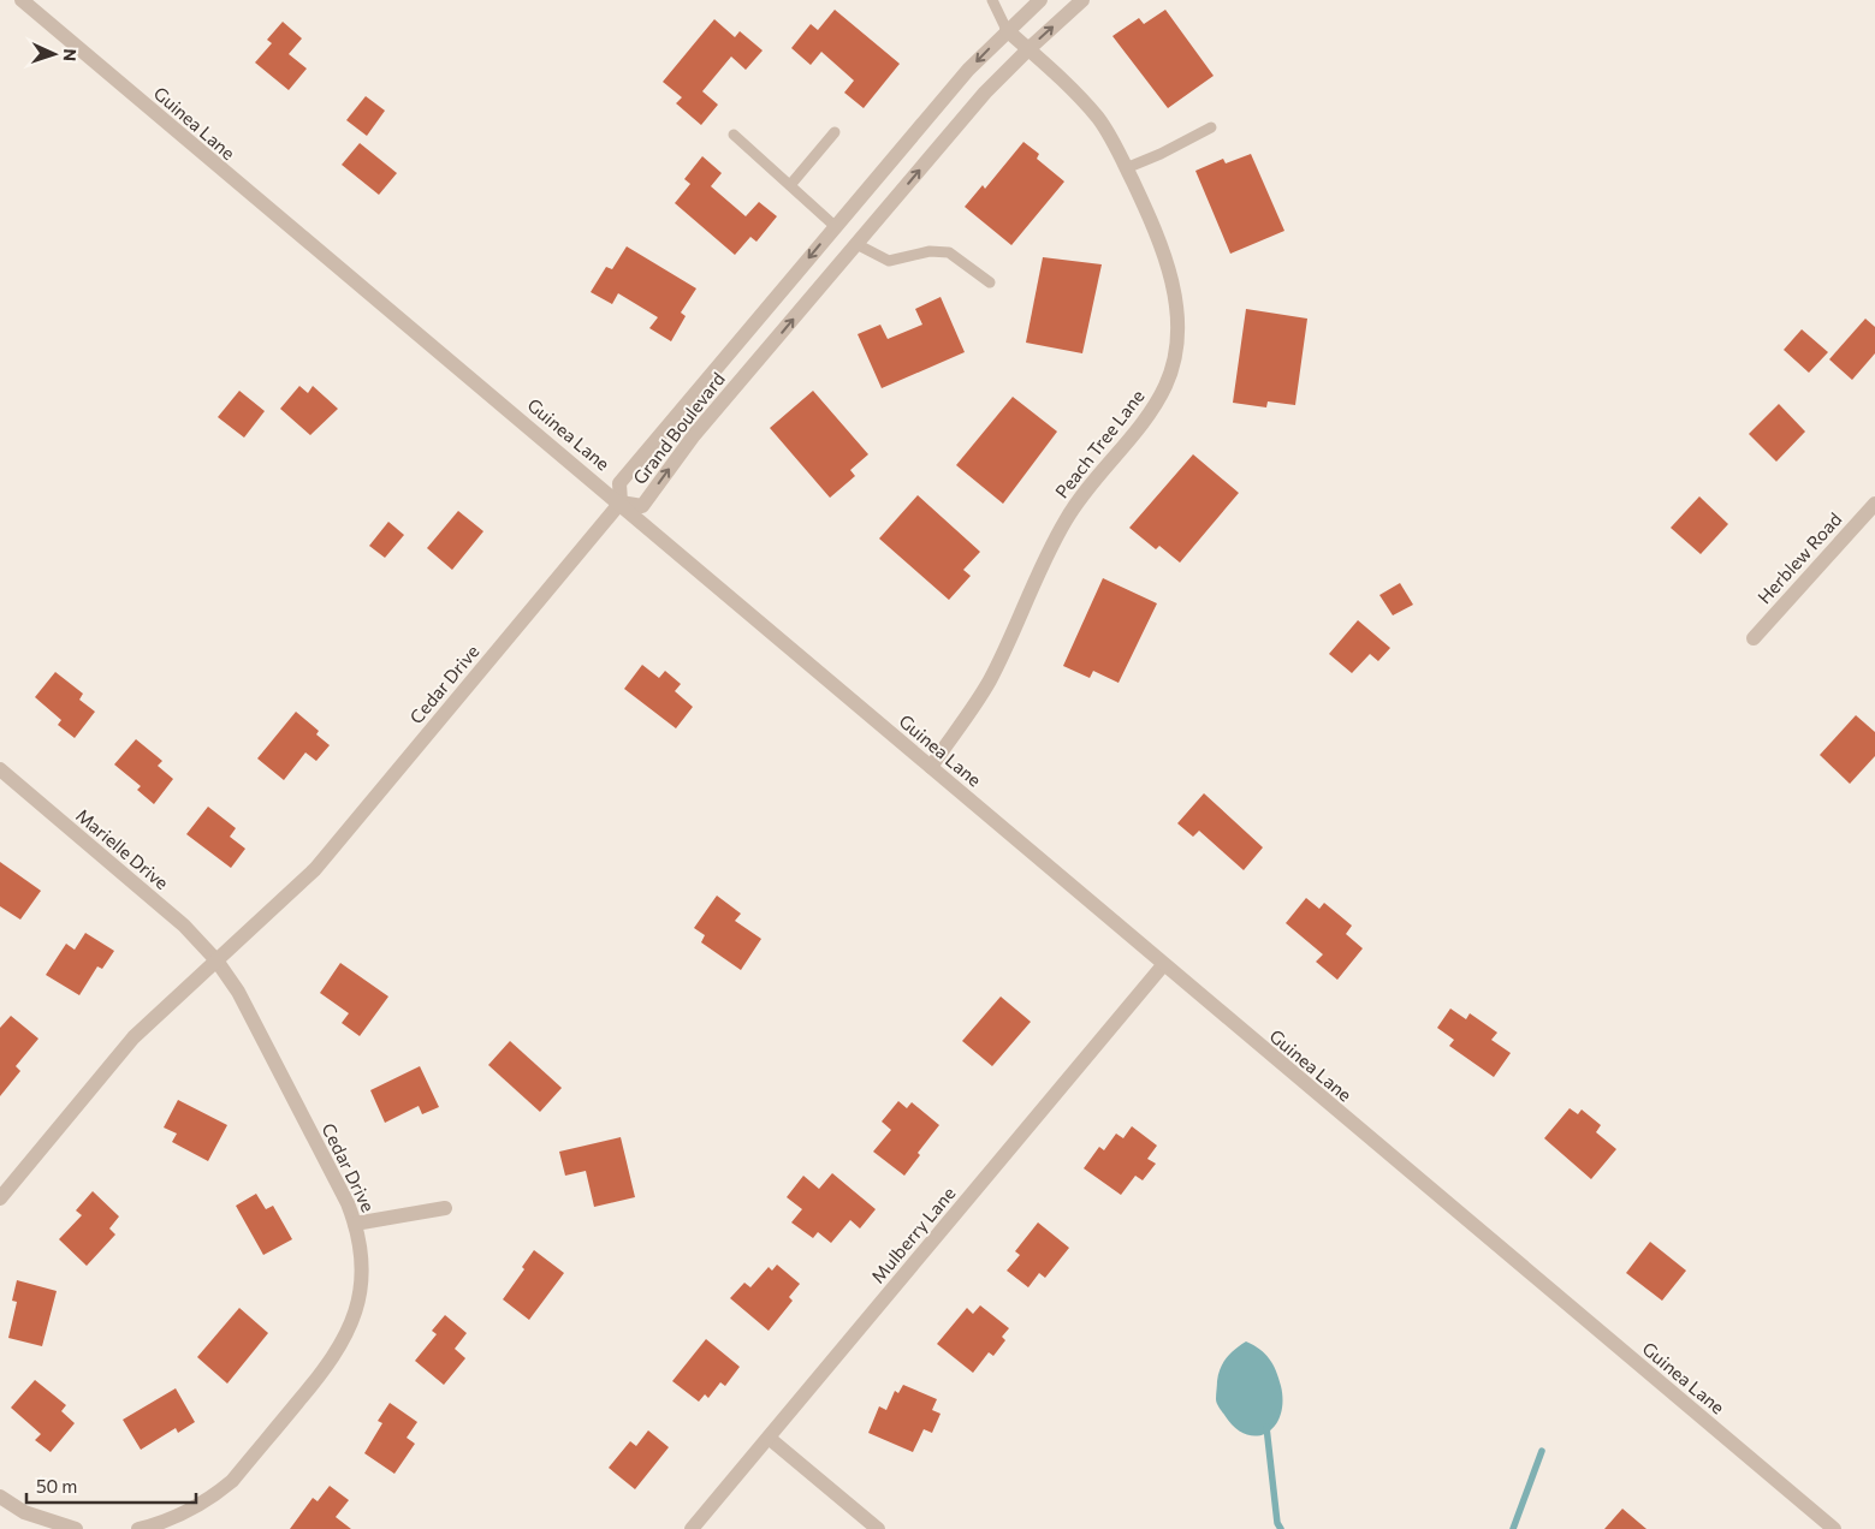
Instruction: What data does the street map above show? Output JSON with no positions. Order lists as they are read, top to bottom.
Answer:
{
  "streets": {
    "street": [
      "Guinea Lane",
      "Grand Boulevard",
      "Peach Tree Lane",
      "Herblew Road",
      "Cedar Drive",
      "Marielle Drive",
      "Mulberry Lane"
    ]
  },
  "crossings": [
    ["Guinea Lane", "Grand Boulevard"],
    ["Guinea Lane", "Peach Tree Lane"],
    ["Guinea Lane", "Cedar Drive"],
    ["Guinea Lane", "Mulberry Lane"],
    ["Grand Boulevard", "Peach Tree Lane"],
    ["Grand Boulevard", "Cedar Drive"],
    ["Cedar Drive", "Marielle Drive"]
  ],
  "scale_bar": "50 m",
  "north": "right"
}
